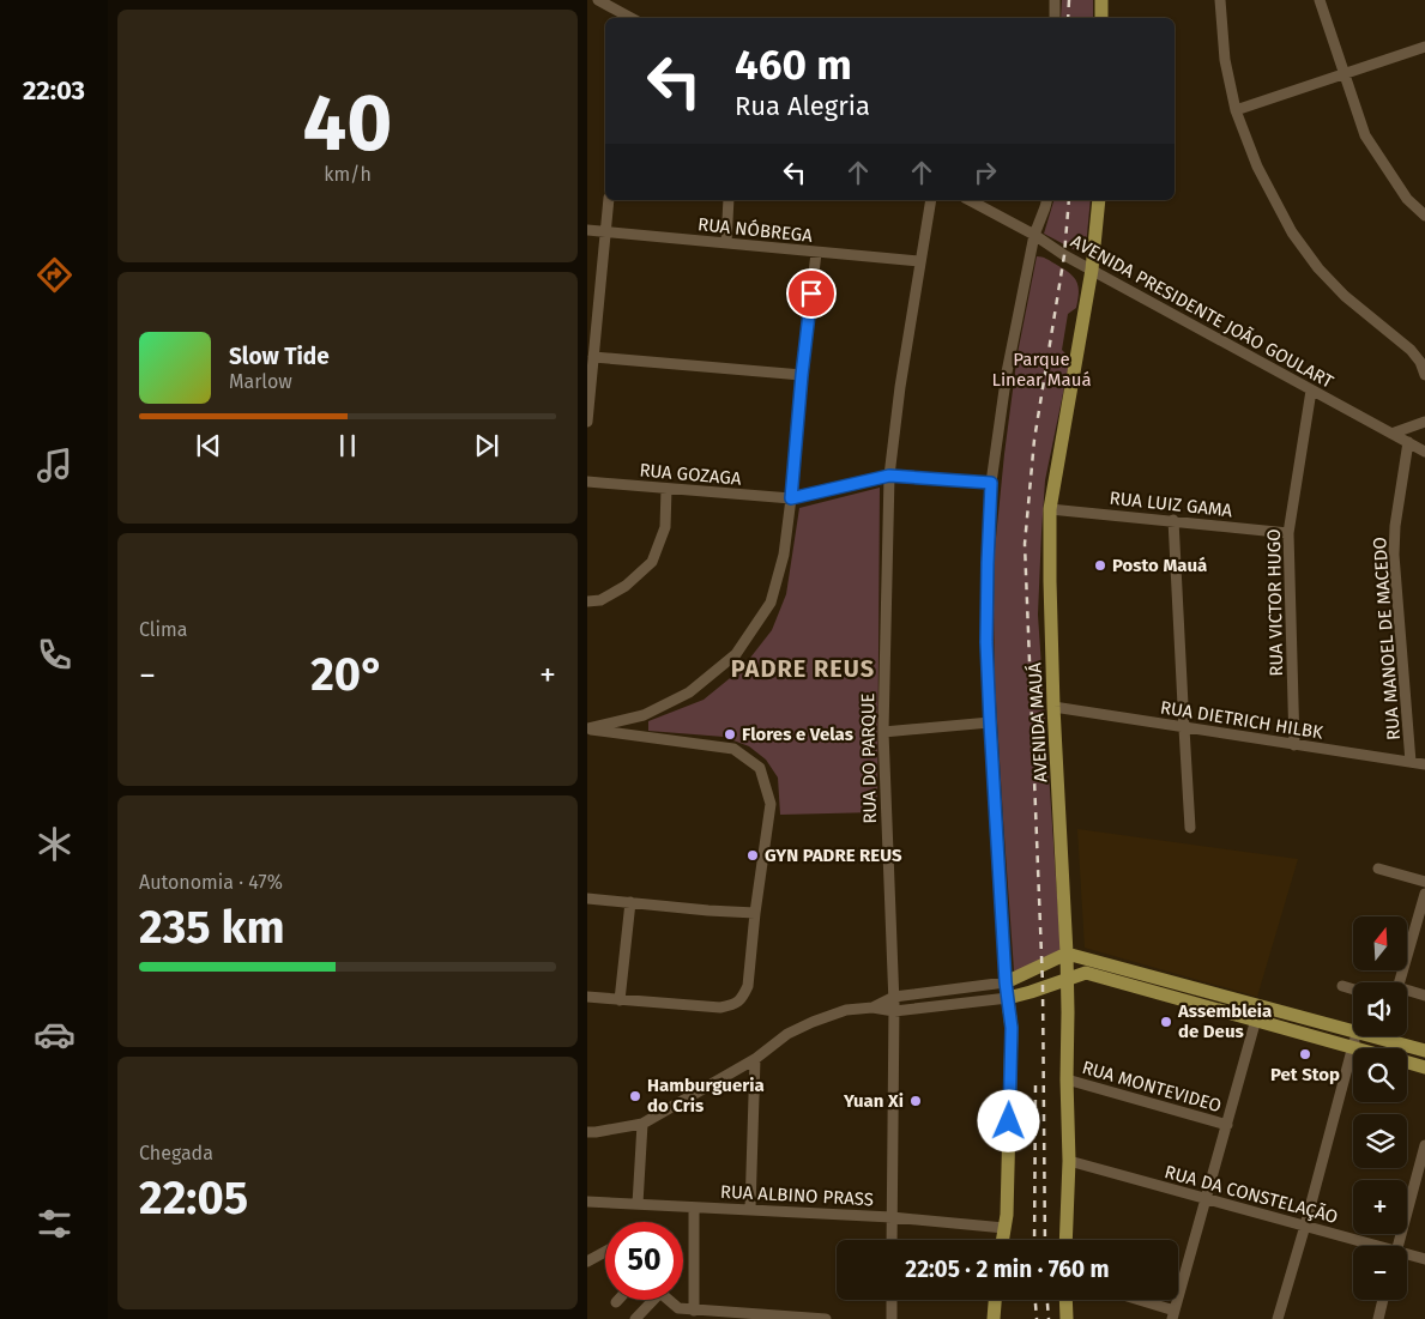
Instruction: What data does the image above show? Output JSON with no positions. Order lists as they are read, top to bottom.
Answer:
{
  "streets": {
    "main road": ["AVENIDA MAUÁ"],
    "street": [
      "RUA NÓBREGA",
      "AVENIDA PRESIDENTE JOÃO GOULART",
      "RUA GOZAGA",
      "RUA LUIZ GAMA",
      "RUA VICTOR HUGO",
      "RUA MANOEL DE MACEDO",
      "RUA DIETRICH HILBK",
      "RUA DO PARQUE",
      "RUA MONTEVIDEO",
      "RUA DA CONSTELAÇÃO",
      "RUA ALBINO PRASS"
    ]
  },
  "crossings": [
    ["RUA NÓBREGA", "RUA DO PARQUE"],
    ["AVENIDA PRESIDENTE JOÃO GOULART", "RUA VICTOR HUGO"],
    ["AVENIDA PRESIDENTE JOÃO GOULART", "RUA MANOEL DE MACEDO"],
    ["AVENIDA PRESIDENTE JOÃO GOULART", "AVENIDA MAUÁ"],
    ["RUA GOZAGA", "RUA DO PARQUE"],
    ["RUA LUIZ GAMA", "RUA VICTOR HUGO"],
    ["RUA LUIZ GAMA", "AVENIDA MAUÁ"],
    ["RUA VICTOR HUGO", "RUA DIETRICH HILBK"],
    ["RUA MANOEL DE MACEDO", "RUA DIETRICH HILBK"],
    ["RUA DIETRICH HILBK", "AVENIDA MAUÁ"],
    ["AVENIDA MAUÁ", "RUA MONTEVIDEO"],
    ["AVENIDA MAUÁ", "RUA DA CONSTELAÇÃO"],
    ["RUA DO PARQUE", "RUA ALBINO PRASS"]
  ],
  "districts": ["PADRE REUS"],
  "parks": ["Parque Linear Mauá"],
  "places": [
    "Posto Mauá",
    "Flores e Velas",
    "GYN PADRE REUS",
    "Assembleia de Deus",
    "Pet Stop",
    "Hamburgueria do Cris",
    "Yuan Xi"
  ],
  "north": "top",
  "page": {
    "tabs": "22:03",
    "tile": [
      ["40", "km/h"],
      "Clima",
      ["Autonomia · 47%", "235 km"],
      ["Chegada", "22:05"]
    ],
    "turn": ["460 m", "Rua Alegria"],
    "song": ["Slow Tide", "Marlow"],
    "heat": ["−", "20°", "+"],
    "map_buttons": ["+", "−"],
    "limit": "50",
    "trip": "22:05 · 2 min · 760 m"
  }
}
